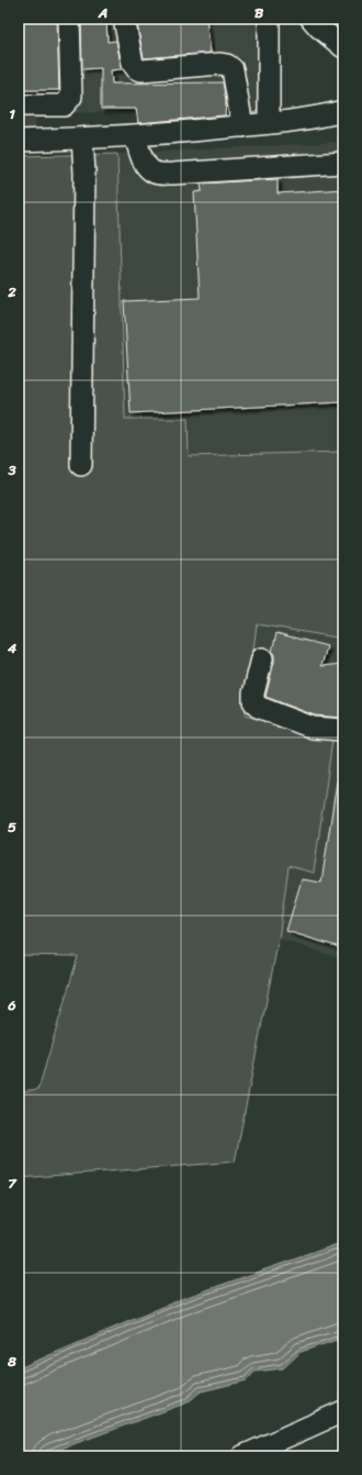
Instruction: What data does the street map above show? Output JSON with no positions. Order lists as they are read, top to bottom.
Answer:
{
  "grid": {
    "columns": ["A", "B"],
    "rows": [
      "1",
      "2",
      "3",
      "4",
      "5",
      "6",
      "7",
      "8"
    ]
  }
}
